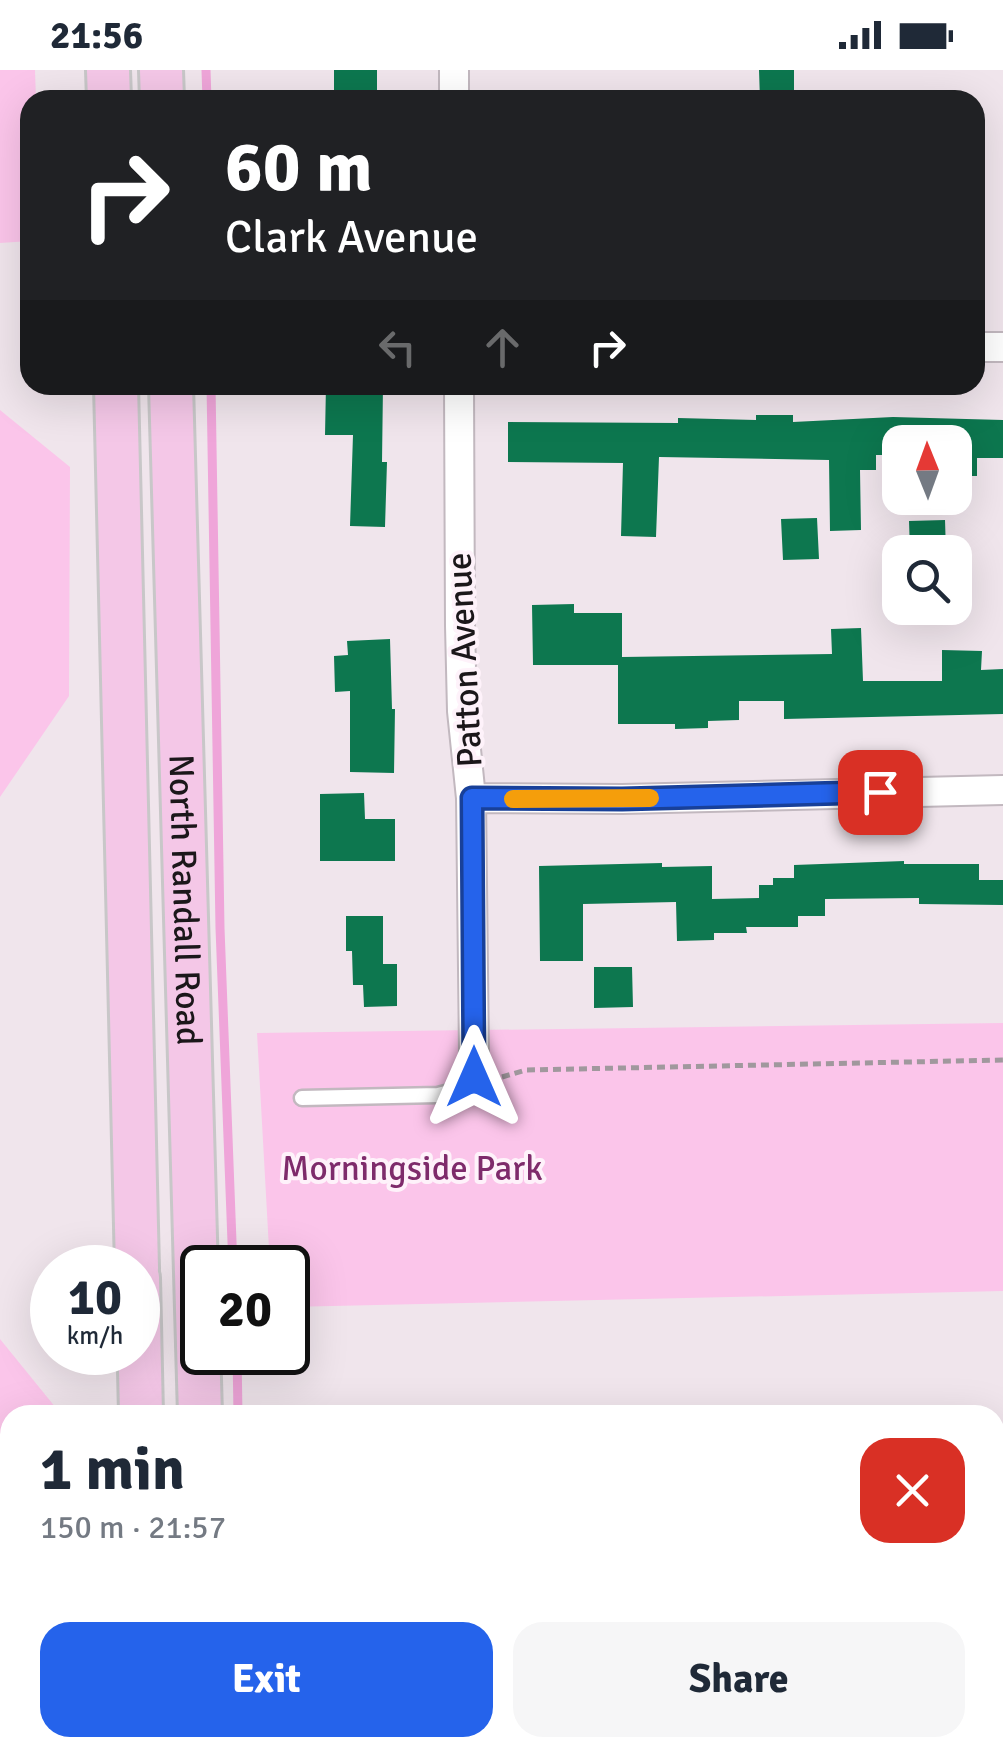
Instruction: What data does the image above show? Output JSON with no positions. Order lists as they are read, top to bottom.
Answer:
{
  "streets": {
    "main road": ["North Randall Road"],
    "street": ["Patton Avenue"]
  },
  "parks": ["Morningside Park"],
  "north": "top",
  "page": {
    "status": "21:56",
    "turn": ["60 m", "Clark Avenue"],
    "speed": "10 km/h",
    "limit": "20",
    "heading": ["1 min", "150 m · 21:57"],
    "buttons": ["Exit", "Share"]
  }
}
